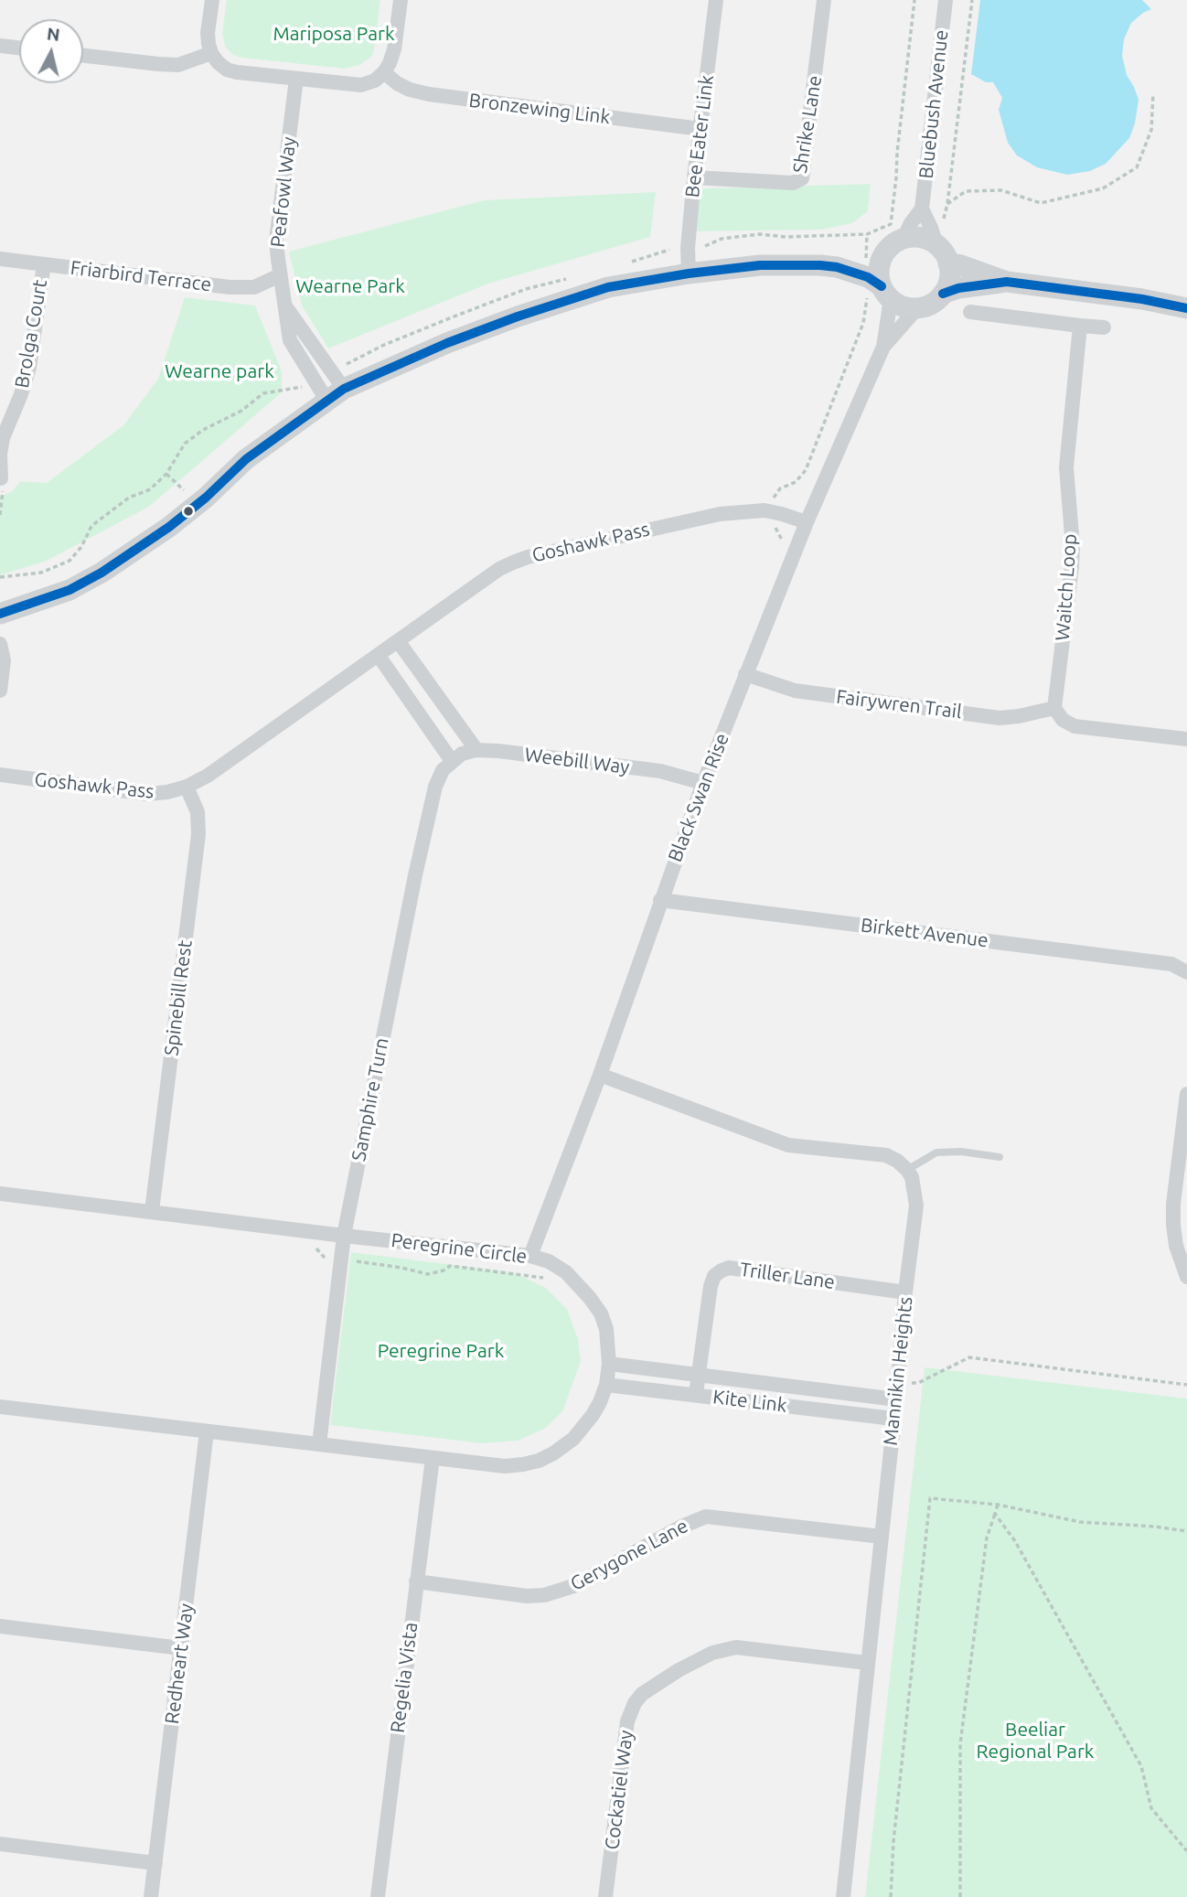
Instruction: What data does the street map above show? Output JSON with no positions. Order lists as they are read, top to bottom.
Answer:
{
  "streets": {
    "street": [
      "Bluebush Avenue",
      "Bronzewing Link",
      "Shrike Lane",
      "Bee Eater Link",
      "Peafowl Way",
      "Friarbird Terrace",
      "Brolga Court",
      "Goshawk Pass",
      "Waitch Loop",
      "Fairywren Trail",
      "Weebill Way",
      "Black Swan Rise",
      "Birkett Avenue",
      "Spinebill Rest",
      "Samphire Turn",
      "Peregrine Circle",
      "Triller Lane",
      "Mannikin Heights",
      "Kite Link",
      "Gerygone Lane",
      "Redheart Way",
      "Regelia Vista",
      "Cockatiel Way"
    ]
  },
  "crossings": [
    ["Bluebush Avenue", "Black Swan Rise"],
    ["Bronzewing Link", "Bee Eater Link"],
    ["Shrike Lane", "Bee Eater Link"],
    ["Peafowl Way", "Friarbird Terrace"],
    ["Friarbird Terrace", "Brolga Court"],
    ["Goshawk Pass", "Black Swan Rise"],
    ["Goshawk Pass", "Spinebill Rest"],
    ["Waitch Loop", "Fairywren Trail"],
    ["Fairywren Trail", "Black Swan Rise"],
    ["Weebill Way", "Black Swan Rise"],
    ["Weebill Way", "Samphire Turn"],
    ["Black Swan Rise", "Birkett Avenue"],
    ["Black Swan Rise", "Peregrine Circle"],
    ["Spinebill Rest", "Peregrine Circle"],
    ["Samphire Turn", "Peregrine Circle"],
    ["Peregrine Circle", "Kite Link"],
    ["Peregrine Circle", "Redheart Way"],
    ["Peregrine Circle", "Regelia Vista"],
    ["Triller Lane", "Mannikin Heights"],
    ["Triller Lane", "Kite Link"],
    ["Mannikin Heights", "Kite Link"],
    ["Mannikin Heights", "Gerygone Lane"],
    ["Mannikin Heights", "Cockatiel Way"],
    ["Gerygone Lane", "Regelia Vista"]
  ],
  "parks": [
    "Mariposa Park",
    "Wearne Park",
    "Wearne park",
    "Peregrine Park",
    "Beeliar Regional Park"
  ],
  "north": "top"
}
